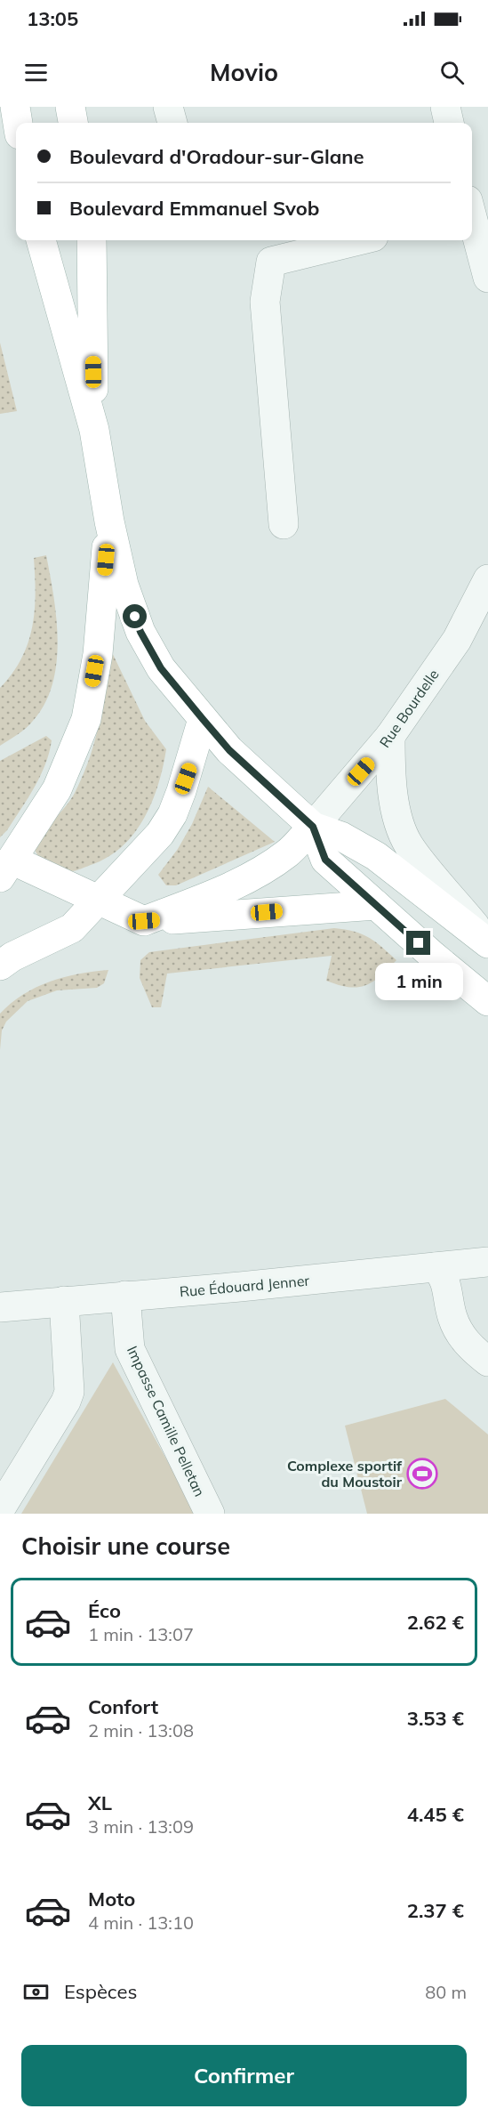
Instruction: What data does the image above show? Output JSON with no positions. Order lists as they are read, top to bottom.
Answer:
{
  "streets": {
    "street": ["Rue Bourdelle", "Rue Édouard Jenner", "Impasse Camille Pelletan"]
  },
  "crossings": [
    ["Rue Édouard Jenner", "Impasse Camille Pelletan"]
  ],
  "places": {
    "sports": ["Complexe sportif du Moustoir"]
  },
  "page": {
    "status": "13:05",
    "header": "Movio",
    "banner": ["Boulevard d'Oradour-sur-Glane", "Boulevard Emmanuel Svob"],
    "bubble": "1 min",
    "heading": "Choisir une course",
    "list": [
      {
        "name": "Éco",
        "note": "1 min · 13:07",
        "value": "2.62 €"
      },
      {
        "name": "Confort",
        "note": "2 min · 13:08",
        "value": "3.53 €"
      },
      {
        "name": "XL",
        "note": "3 min · 13:09",
        "value": "4.45 €"
      },
      {
        "name": "Moto",
        "note": "4 min · 13:10",
        "value": "2.37 €"
      }
    ],
    "pay": ["Espèces", "80 m"],
    "buttons": "Confirmer"
  }
}
